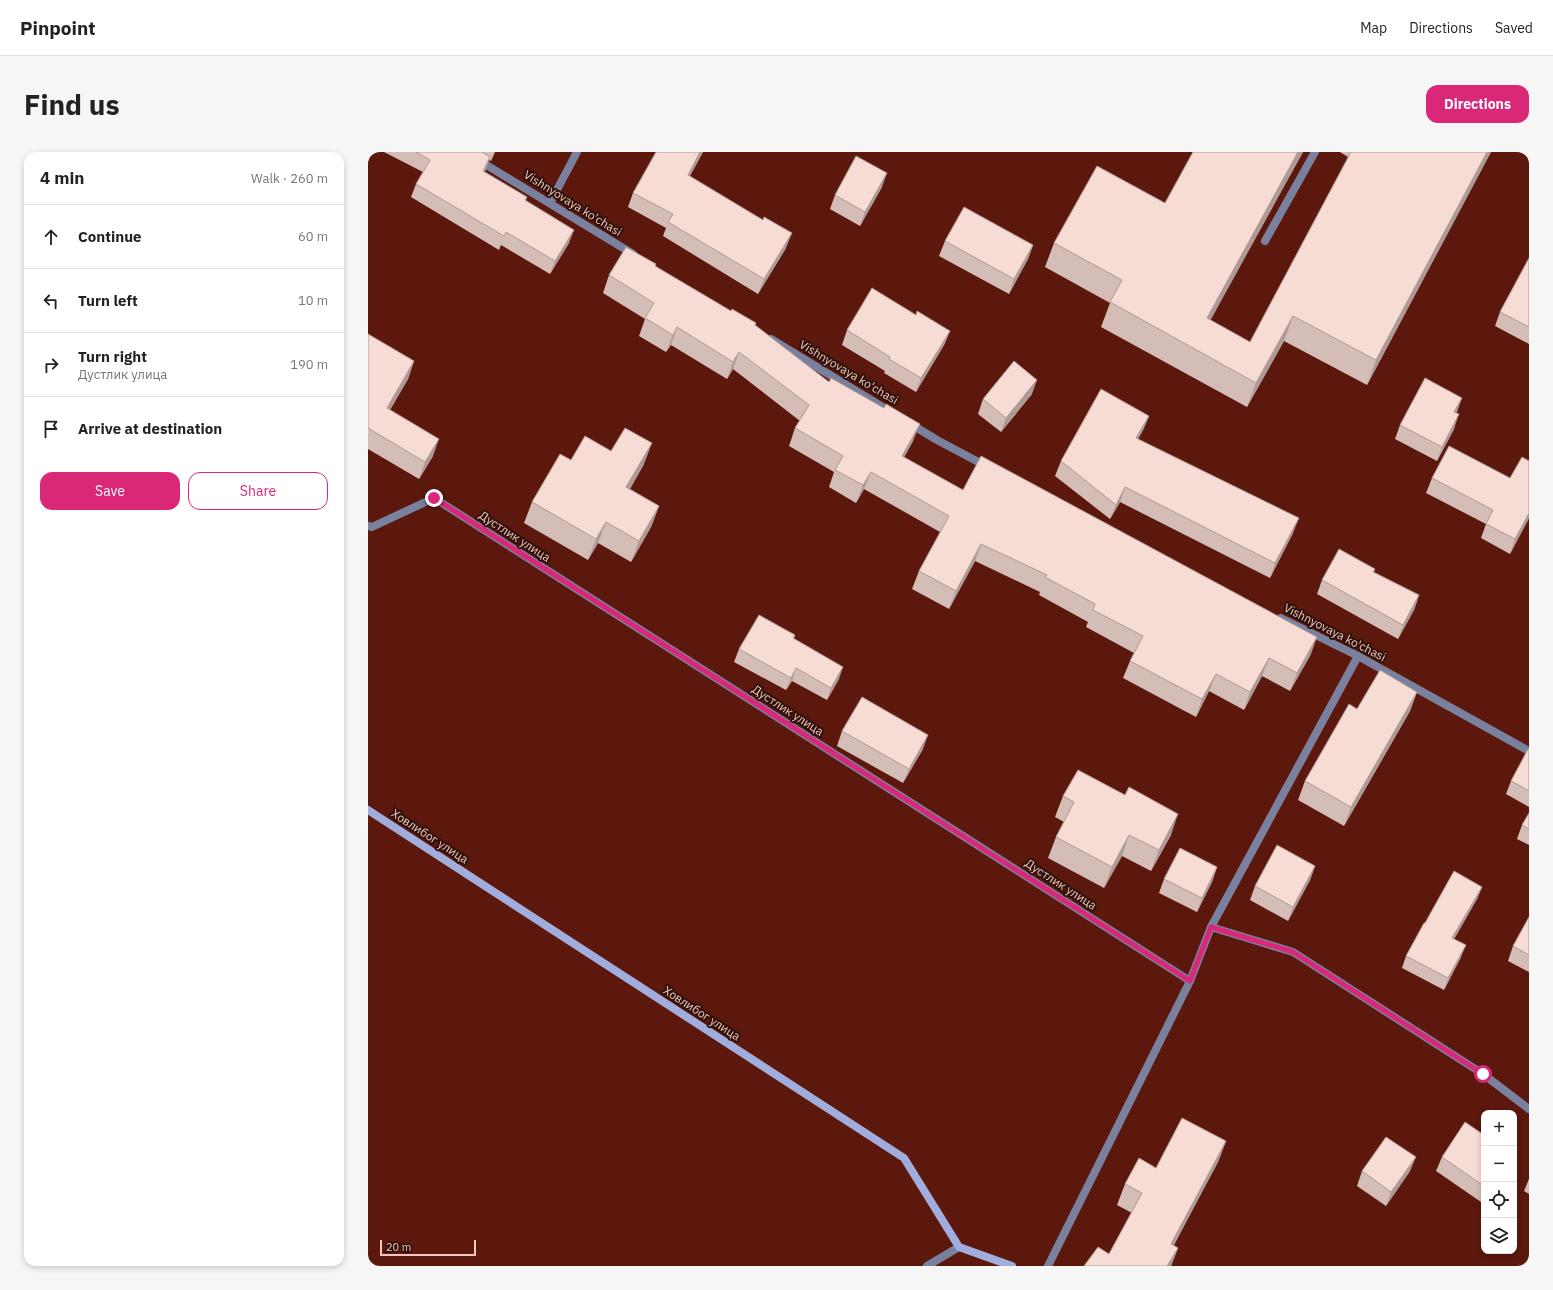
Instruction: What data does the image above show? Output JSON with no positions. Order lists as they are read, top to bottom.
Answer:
{
  "streets": {
    "street": ["Vishnyovaya ko'chasi", "Дустлик улица", "Ховлибог улица"]
  },
  "scale_bar": "20 m",
  "page": {
    "header": "Pinpoint",
    "nav": ["Map", "Directions", "Saved"],
    "buttons": [
      "Directions",
      ["Save", "Share"]
    ],
    "title": "Find us",
    "heading": ["4 min", "Walk · 260 m"],
    "list": [
      ["Continue", "60 m"],
      ["Turn left", "10 m"],
      ["Turn right", "Дустлик улица", "190 m"],
      "Arrive at destination"
    ],
    "map_buttons": ["+", "−"],
    "scale": "20 m"
  }
}
